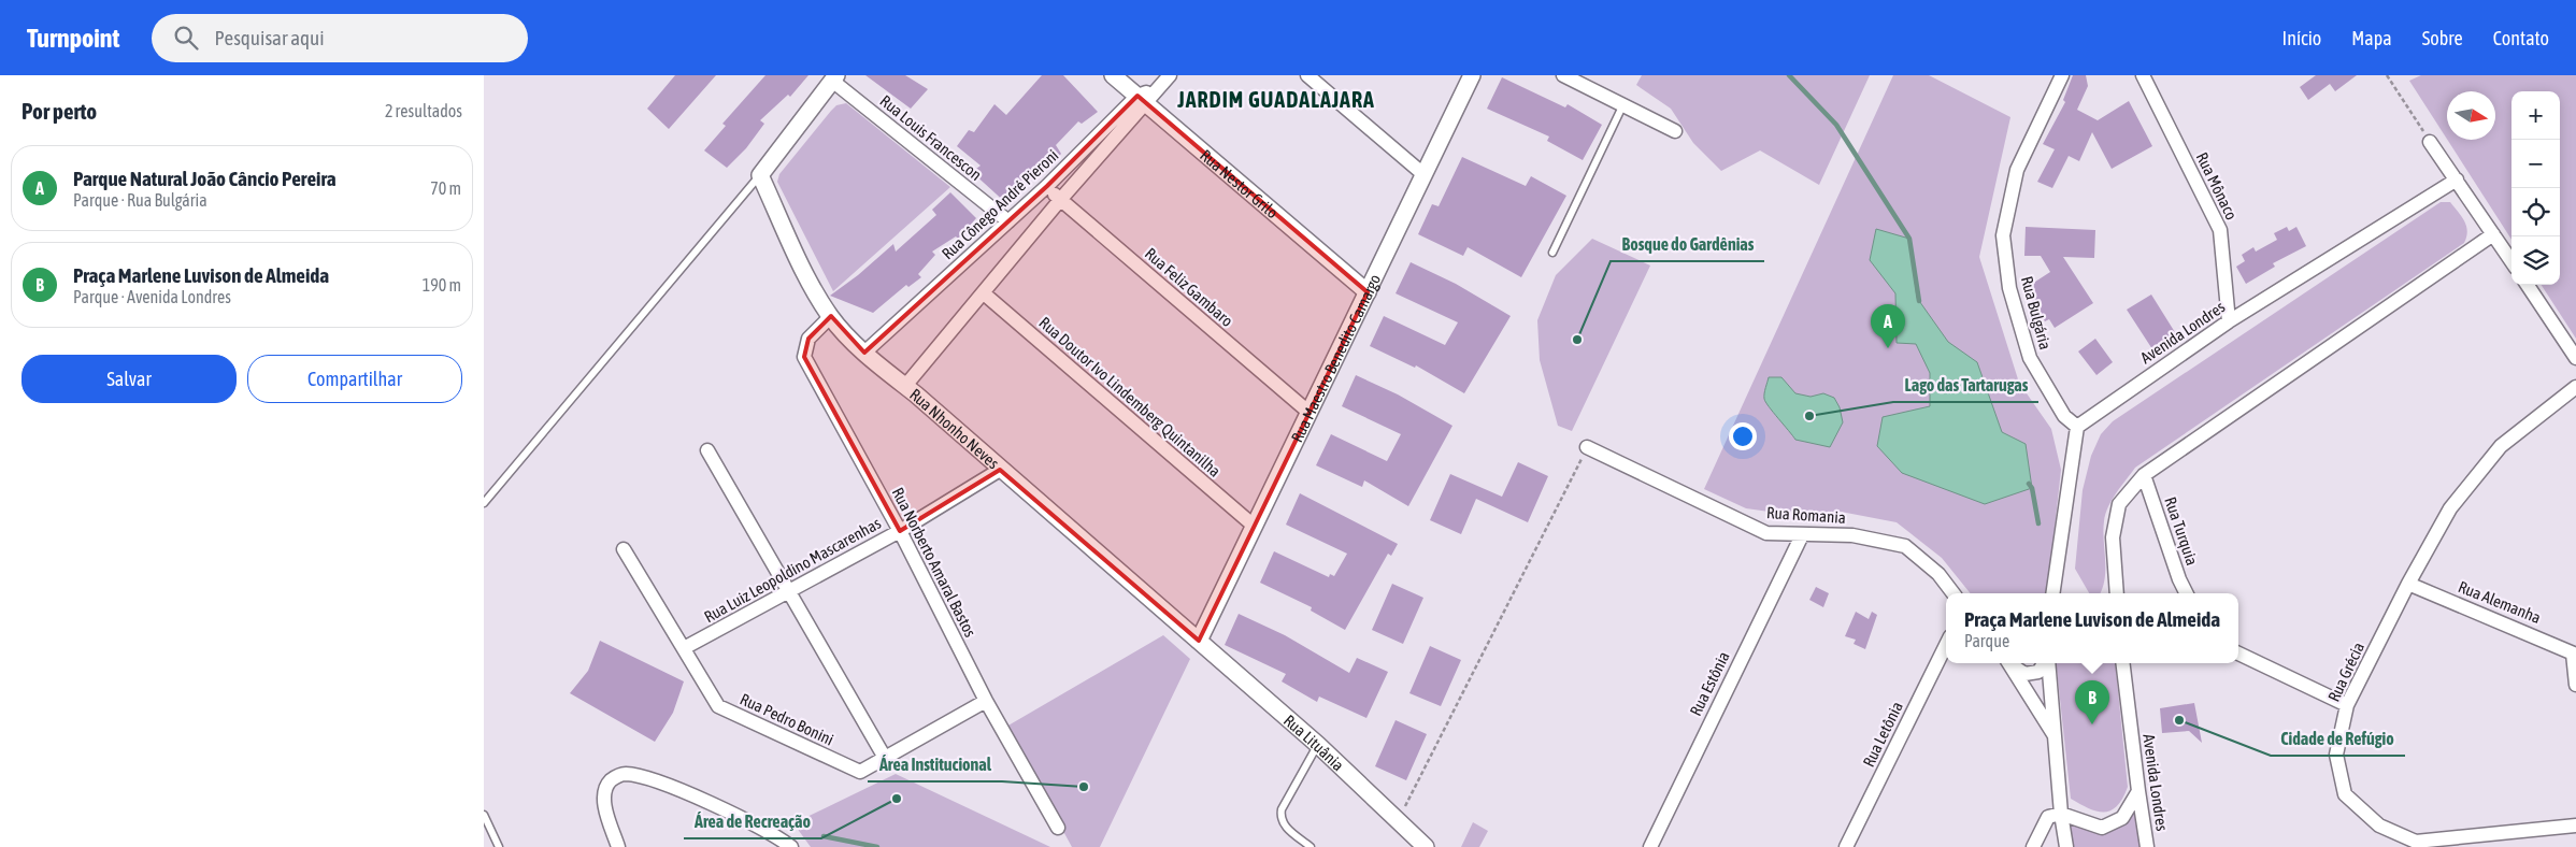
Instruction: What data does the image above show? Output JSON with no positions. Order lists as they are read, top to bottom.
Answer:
{
  "streets": {
    "street": [
      "Rua Louis Francescon",
      "Rua Nestor Grilo",
      "Rua Mônaco",
      "Rua Cônego André Pieroni",
      "Rua Feliz Gambaro",
      "Rua Bulgária",
      "Avenida Londres",
      "Rua Maestro Benedito Camargo",
      "Rua Doutor Ivo Lindemberg Quintanilha",
      "Rua Nhonho Neves",
      "Rua Romania",
      "Rua Turquia",
      "Rua Norberto Amaral Bastos",
      "Rua Luiz Leopoldino Mascarenhas",
      "Rua Alemanha",
      "Rua Grécia",
      "Rua Estônia",
      "Rua Pedro Bonini",
      "Rua Letônia",
      "Rua Lituânia"
    ]
  },
  "crossings": [
    ["Rua Louis Francescon", "Rua Cônego André Pieroni"],
    ["Rua Nestor Grilo", "Rua Cônego André Pieroni"],
    ["Rua Nestor Grilo", "Rua Maestro Benedito Camargo"],
    ["Rua Mônaco", "Avenida Londres"],
    ["Rua Cônego André Pieroni", "Rua Feliz Gambaro"],
    ["Rua Cônego André Pieroni", "Rua Doutor Ivo Lindemberg Quintanilha"],
    ["Rua Cônego André Pieroni", "Rua Nhonho Neves"],
    ["Rua Feliz Gambaro", "Rua Maestro Benedito Camargo"],
    ["Rua Bulgária", "Avenida Londres"],
    ["Rua Maestro Benedito Camargo", "Rua Doutor Ivo Lindemberg Quintanilha"],
    ["Rua Maestro Benedito Camargo", "Rua Nhonho Neves"],
    ["Rua Maestro Benedito Camargo", "Rua Lituânia"],
    ["Rua Nhonho Neves", "Rua Norberto Amaral Bastos"],
    ["Rua Nhonho Neves", "Rua Luiz Leopoldino Mascarenhas"],
    ["Rua Nhonho Neves", "Rua Lituânia"],
    ["Rua Romania", "Rua Estônia"],
    ["Rua Norberto Amaral Bastos", "Rua Luiz Leopoldino Mascarenhas"],
    ["Rua Luiz Leopoldino Mascarenhas", "Rua Pedro Bonini"],
    ["Rua Alemanha", "Rua Grécia"]
  ],
  "districts": ["JARDIM GUADALAJARA"],
  "places": [
    "Bosque do Gardênias",
    "Lago das Tartarugas",
    "Cidade de Refúgio",
    "Área Institucional",
    "Área de Recreação"
  ],
  "north": "right",
  "page": {
    "header": "Turnpoint",
    "search": "Pesquisar aqui",
    "nav": [
      "Início",
      "Mapa",
      "Sobre",
      "Contato"
    ],
    "heading": ["Por perto", "2 resultados"],
    "map_buttons": ["+", "−"],
    "list": [
      {
        "mark": "A",
        "name": "Parque Natural João Câncio Pereira",
        "note": "Parque · Rua Bulgária",
        "value": "70 m"
      },
      {
        "mark": "B",
        "name": "Praça Marlene Luvison de Almeida",
        "note": "Parque · Avenida Londres",
        "value": "190 m"
      }
    ],
    "pins": ["A", "B"],
    "buttons": ["Salvar", "Compartilhar"],
    "popup": ["Praça Marlene Luvison de Almeida", "Parque"]
  }
}
